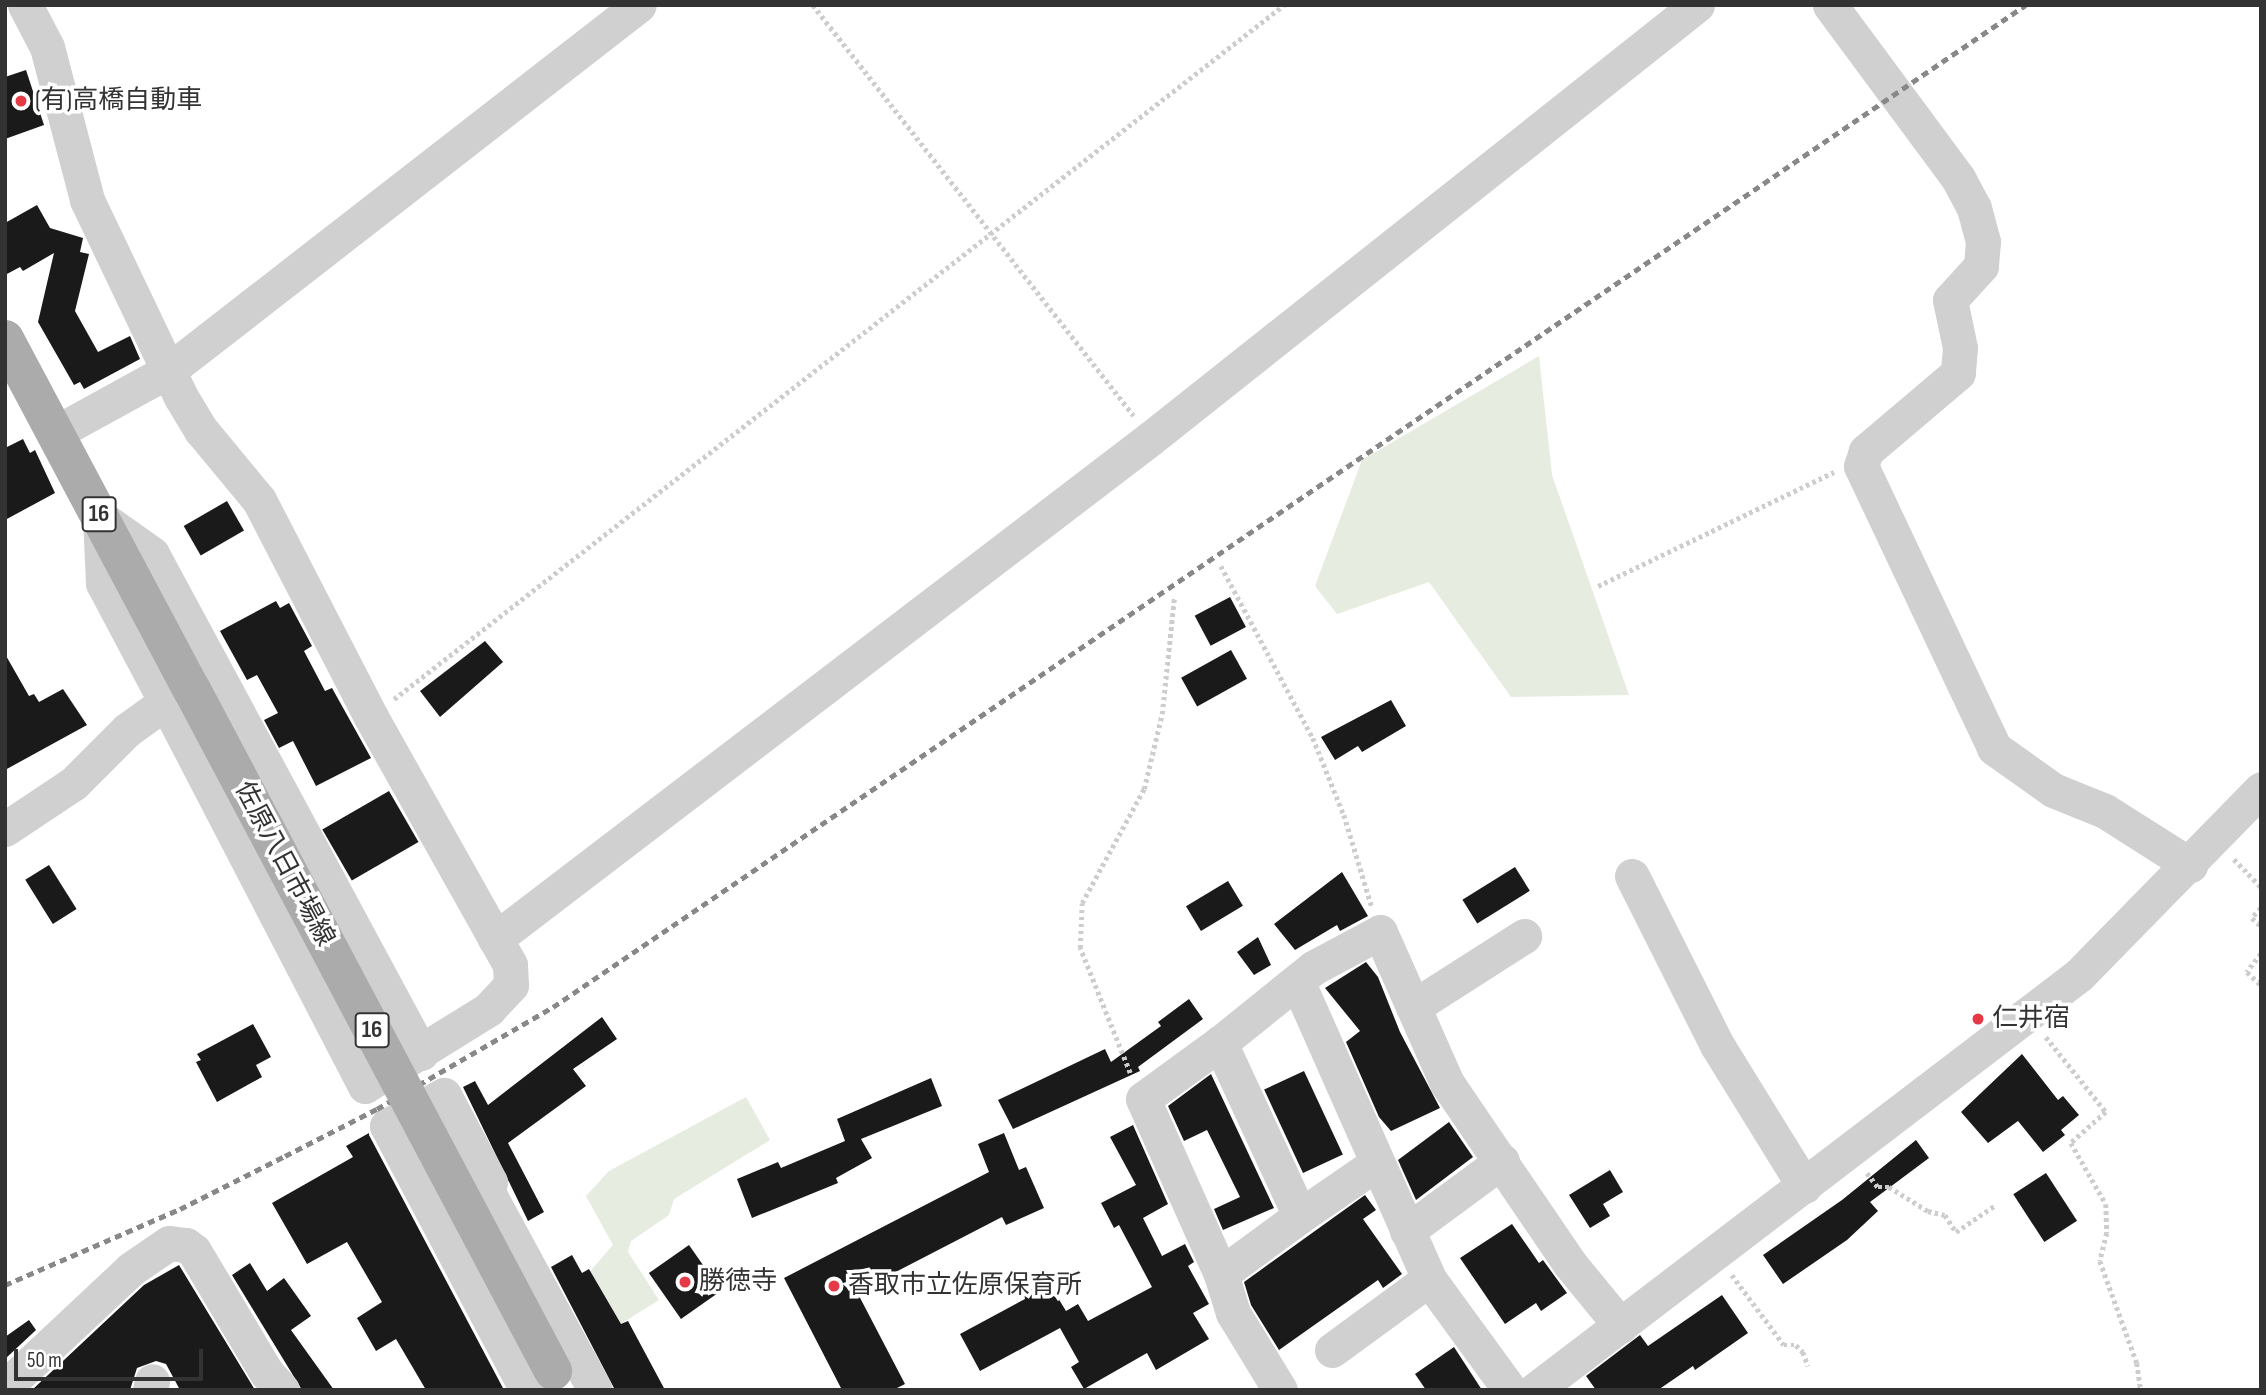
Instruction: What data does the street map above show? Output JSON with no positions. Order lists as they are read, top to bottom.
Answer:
{
  "streets": {
    "main road": ["16", "佐原八日市場線"]
  },
  "places": [
    "(有)高橋自動車",
    "仁井宿",
    "勝徳寺",
    "香取市立佐原保育所"
  ],
  "scale_bar": "50 m"
}
